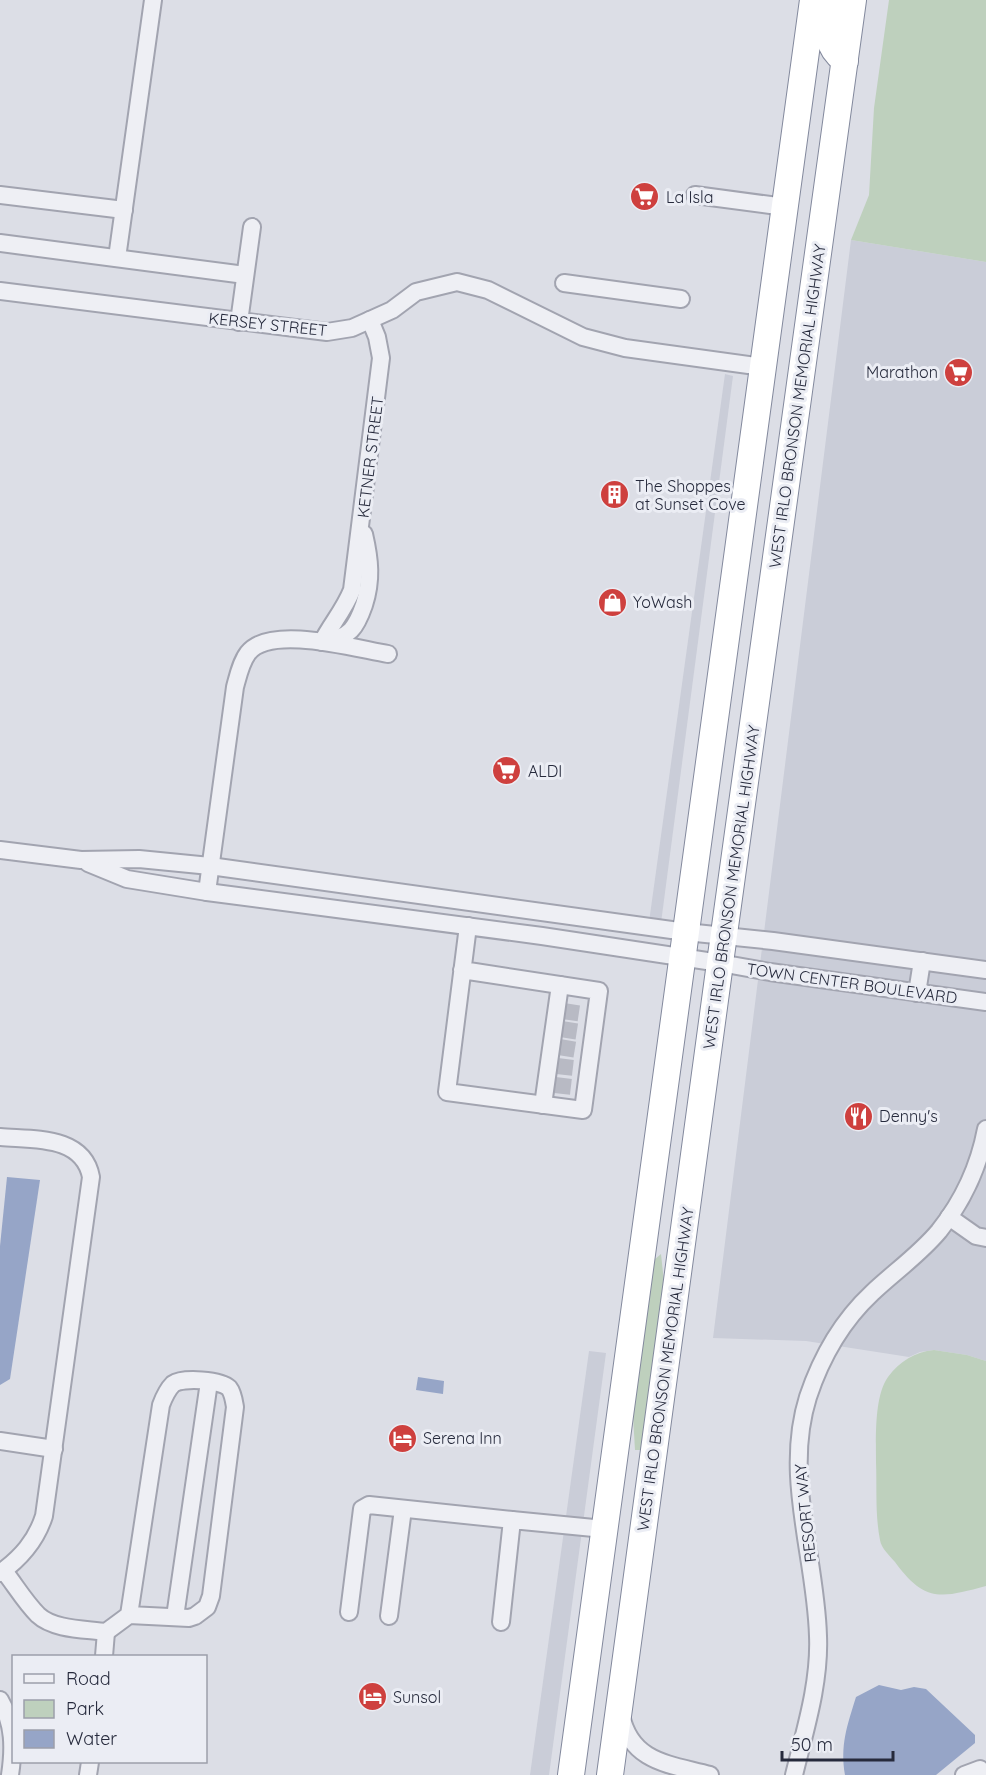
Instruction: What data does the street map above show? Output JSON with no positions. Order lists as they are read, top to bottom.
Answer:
{
  "streets": {
    "highway": ["WEST IRLO BRONSON MEMORIAL HIGHWAY"],
    "street": [
      "KERSEY STREET",
      "KETNER STREET",
      "TOWN CENTER BOULEVARD",
      "RESORT WAY"
    ]
  },
  "crossings": [
    ["KERSEY STREET", "KETNER STREET"],
    ["WEST IRLO BRONSON MEMORIAL HIGHWAY", "TOWN CENTER BOULEVARD"]
  ],
  "places": {
    "supermarket": ["La Isla", "Marathon", "ALDI"],
    "building": ["The Shoppes at Sunset Cove"],
    "shop": ["YoWash"],
    "restaurant": ["Denny's"],
    "hotel": ["Serena Inn", "Sunsol"]
  },
  "legend": ["Road", "Park", "Water"],
  "scale_bar": "50 m"
}
